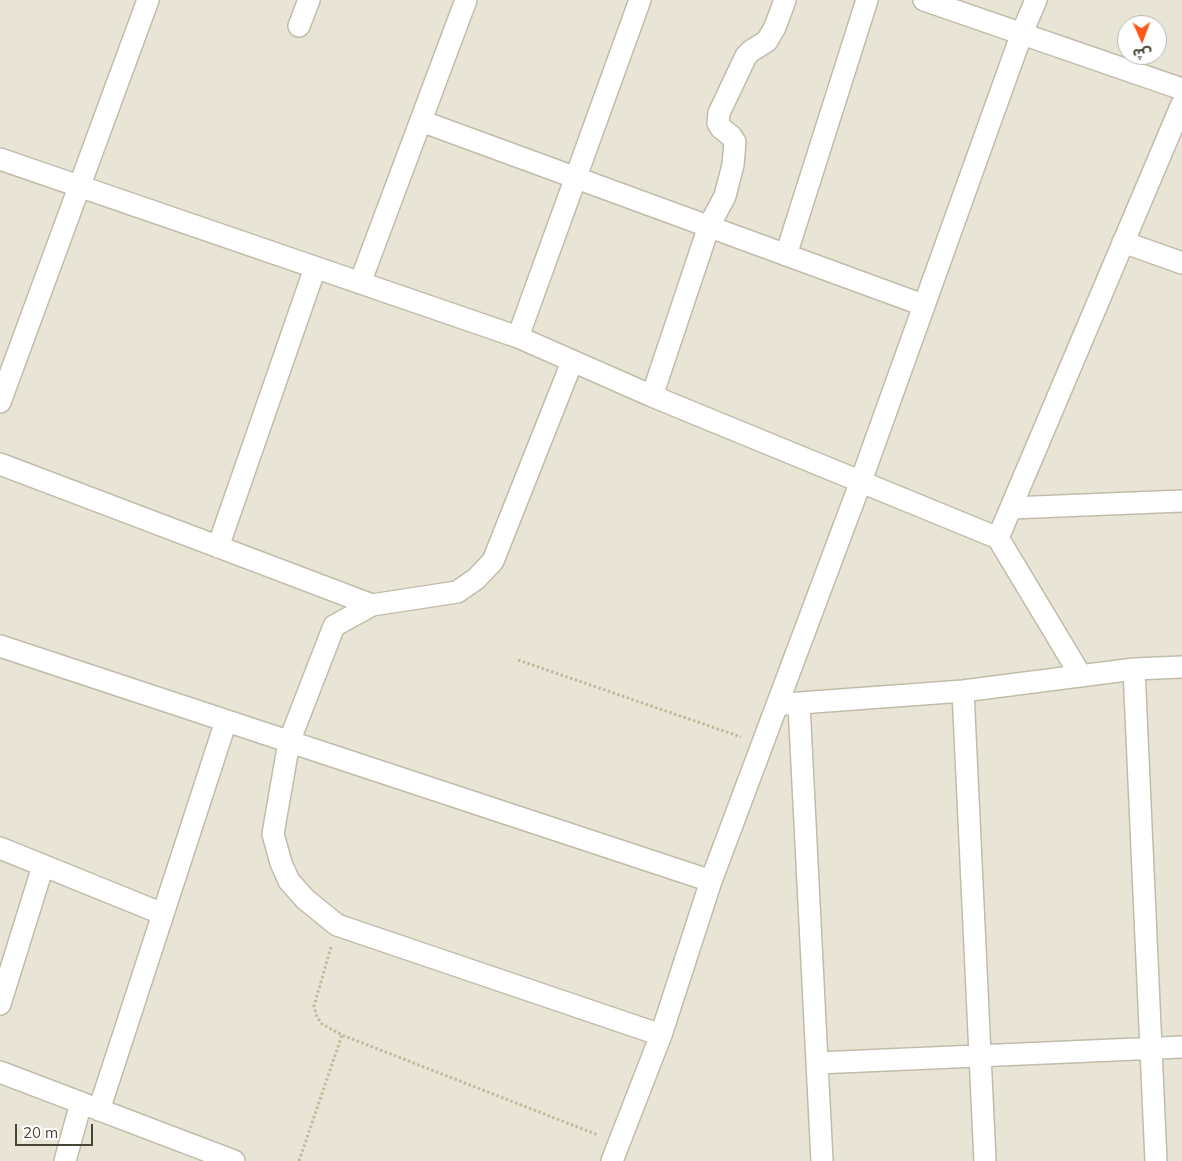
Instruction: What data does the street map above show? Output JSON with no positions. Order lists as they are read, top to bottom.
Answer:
{
  "scale_bar": "20 m",
  "north": "bottom"
}
